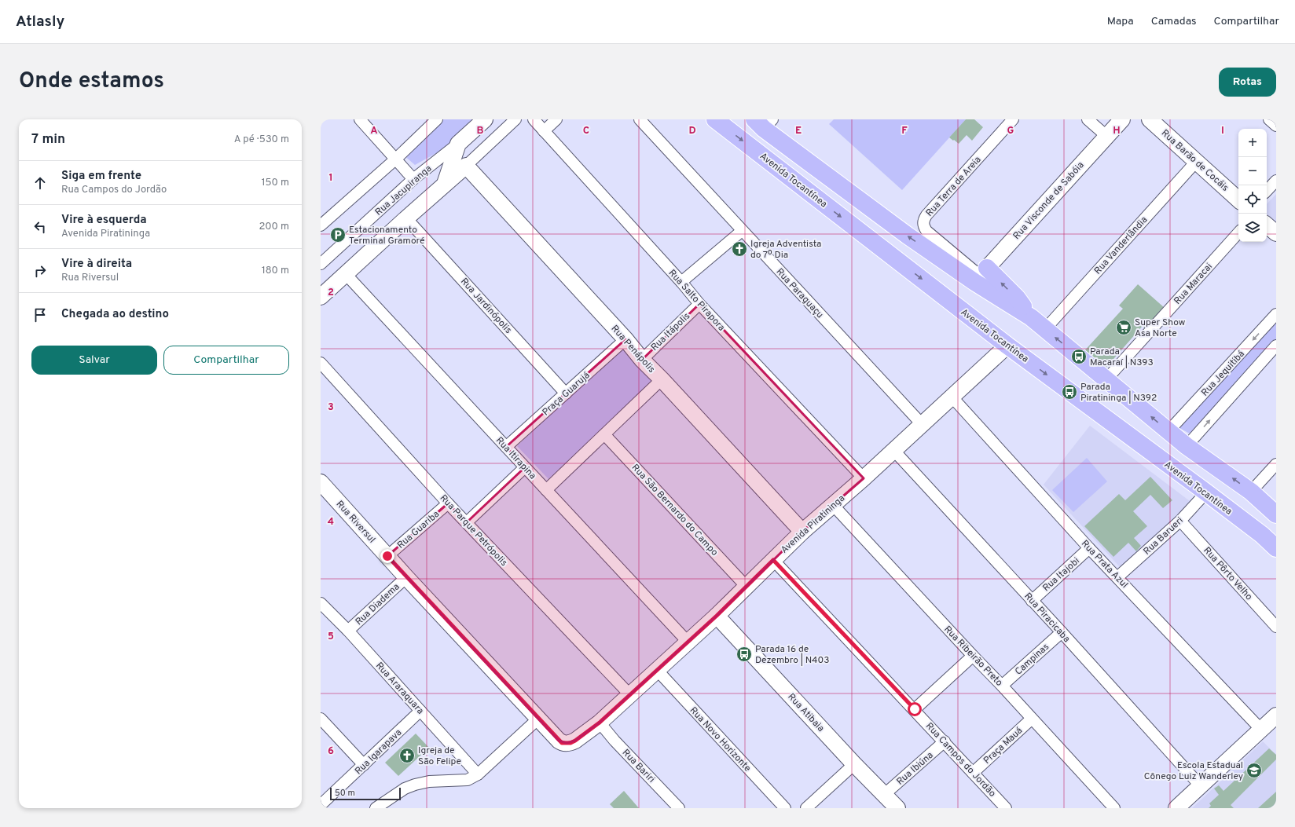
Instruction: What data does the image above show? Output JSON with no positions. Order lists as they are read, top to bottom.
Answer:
{
  "streets": {
    "main road": ["Avenida Tocantínea"],
    "street": [
      "Rua Barão de Cocáis",
      "Rua Terra de Areia",
      "Rua Jacupiranga",
      "Rua Visconde de Sabóia",
      "Rua Vanderlândia",
      "Rua Maracai",
      "Rua Paraguaçu",
      "Rua Salto Pirapora",
      "Rua Jardinópolis",
      "Rua Itápolis",
      "Rua Penápolis",
      "Rua Jequitibá",
      "Praça Guarujá",
      "Rua Itirapina",
      "Rua São Bernardo do Campo",
      "Rua Riversul",
      "Avenida Piratininga",
      "Rua Guariba",
      "Rua Parque Petrópolis",
      "Rua Barueri",
      "Rua Prata Azul",
      "Rua Pôrto Velho",
      "Rua Itajobi",
      "Rua Diadema",
      "Rua Piracicaba",
      "Rua Ribeirão Preto",
      "Campinas",
      "Rua Araraquara",
      "Rua Atibaia",
      "Rua Novo Horizonte",
      "Praça Mauá",
      "Rua Igarapava",
      "Rua Campos do Jordão",
      "Rua Bariri",
      "Rua Ibiúna"
    ]
  },
  "crossings": [
    ["Rua Barão de Cocáis", "Rua Vanderlândia"],
    ["Avenida Tocantínea", "Avenida Piratininga"],
    ["Avenida Tocantínea", "Rua Barueri"],
    ["Rua Terra de Areia", "Rua Visconde de Sabóia"],
    ["Rua Paraguaçu", "Avenida Piratininga"],
    ["Rua Salto Pirapora", "Rua Itápolis"],
    ["Rua Salto Pirapora", "Avenida Piratininga"],
    ["Rua Jardinópolis", "Praça Guarujá"],
    ["Rua Itápolis", "Rua Penápolis"],
    ["Rua Penápolis", "Praça Guarujá"],
    ["Rua Penápolis", "Avenida Piratininga"],
    ["Praça Guarujá", "Rua Itirapina"],
    ["Rua Itirapina", "Avenida Piratininga"],
    ["Rua São Bernardo do Campo", "Avenida Piratininga"],
    ["Rua Riversul", "Avenida Piratininga"],
    ["Rua Riversul", "Rua Guariba"],
    ["Rua Riversul", "Rua Diadema"],
    ["Avenida Piratininga", "Rua Parque Petrópolis"],
    ["Avenida Piratininga", "Rua Prata Azul"],
    ["Avenida Piratininga", "Rua Piracicaba"],
    ["Avenida Piratininga", "Rua Ribeirão Preto"],
    ["Avenida Piratininga", "Rua Atibaia"],
    ["Avenida Piratininga", "Rua Novo Horizonte"],
    ["Avenida Piratininga", "Rua Campos do Jordão"],
    ["Avenida Piratininga", "Rua Bariri"],
    ["Rua Guariba", "Rua Parque Petrópolis"],
    ["Rua Barueri", "Rua Prata Azul"],
    ["Rua Barueri", "Rua Pôrto Velho"],
    ["Rua Prata Azul", "Rua Itajobi"],
    ["Rua Itajobi", "Rua Piracicaba"],
    ["Rua Diadema", "Rua Araraquara"],
    ["Rua Piracicaba", "Campinas"],
    ["Rua Ribeirão Preto", "Campinas"],
    ["Rua Ribeirão Preto", "Praça Mauá"],
    ["Rua Araraquara", "Rua Igarapava"],
    ["Rua Atibaia", "Rua Ibiúna"],
    ["Praça Mauá", "Rua Campos do Jordão"],
    ["Rua Campos do Jordão", "Rua Ibiúna"]
  ],
  "places": {
    "parking": ["Estacionamento Terminal Gramoré"],
    "church": ["Igreja Adventista do 7º Dia", "Igreja de São Felipe"],
    "supermarket": ["Super Show Asa Norte"],
    "bus stop": ["Parada Macaraí | N393", "Parada Piratininga | N392", "Parada 16 de Dezembro | N403"],
    "school or university": ["Escola Estadual Cônego Luiz Wanderley"]
  },
  "scale_bar": "50 m",
  "page": {
    "header": "Atlasly",
    "nav": ["Mapa", "Camadas", "Compartilhar"],
    "title": "Onde estamos",
    "buttons": [
      "Rotas",
      ["Salvar", "Compartilhar"]
    ],
    "heading": ["7 min", "A pé · 530 m"],
    "map_buttons": ["+", "−"],
    "list": [
      ["Siga em frente", "Rua Campos do Jordão", "150 m"],
      ["Vire à esquerda", "Avenida Piratininga", "200 m"],
      ["Vire à direita", "Rua Riversul", "180 m"],
      "Chegada ao destino"
    ],
    "scale": "50 m"
  },
  "grid": {
    "columns": [
      "A",
      "B",
      "C",
      "D",
      "E",
      "F",
      "G",
      "H",
      "I"
    ],
    "rows": [
      "1",
      "2",
      "3",
      "4",
      "5",
      "6"
    ]
  }
}
